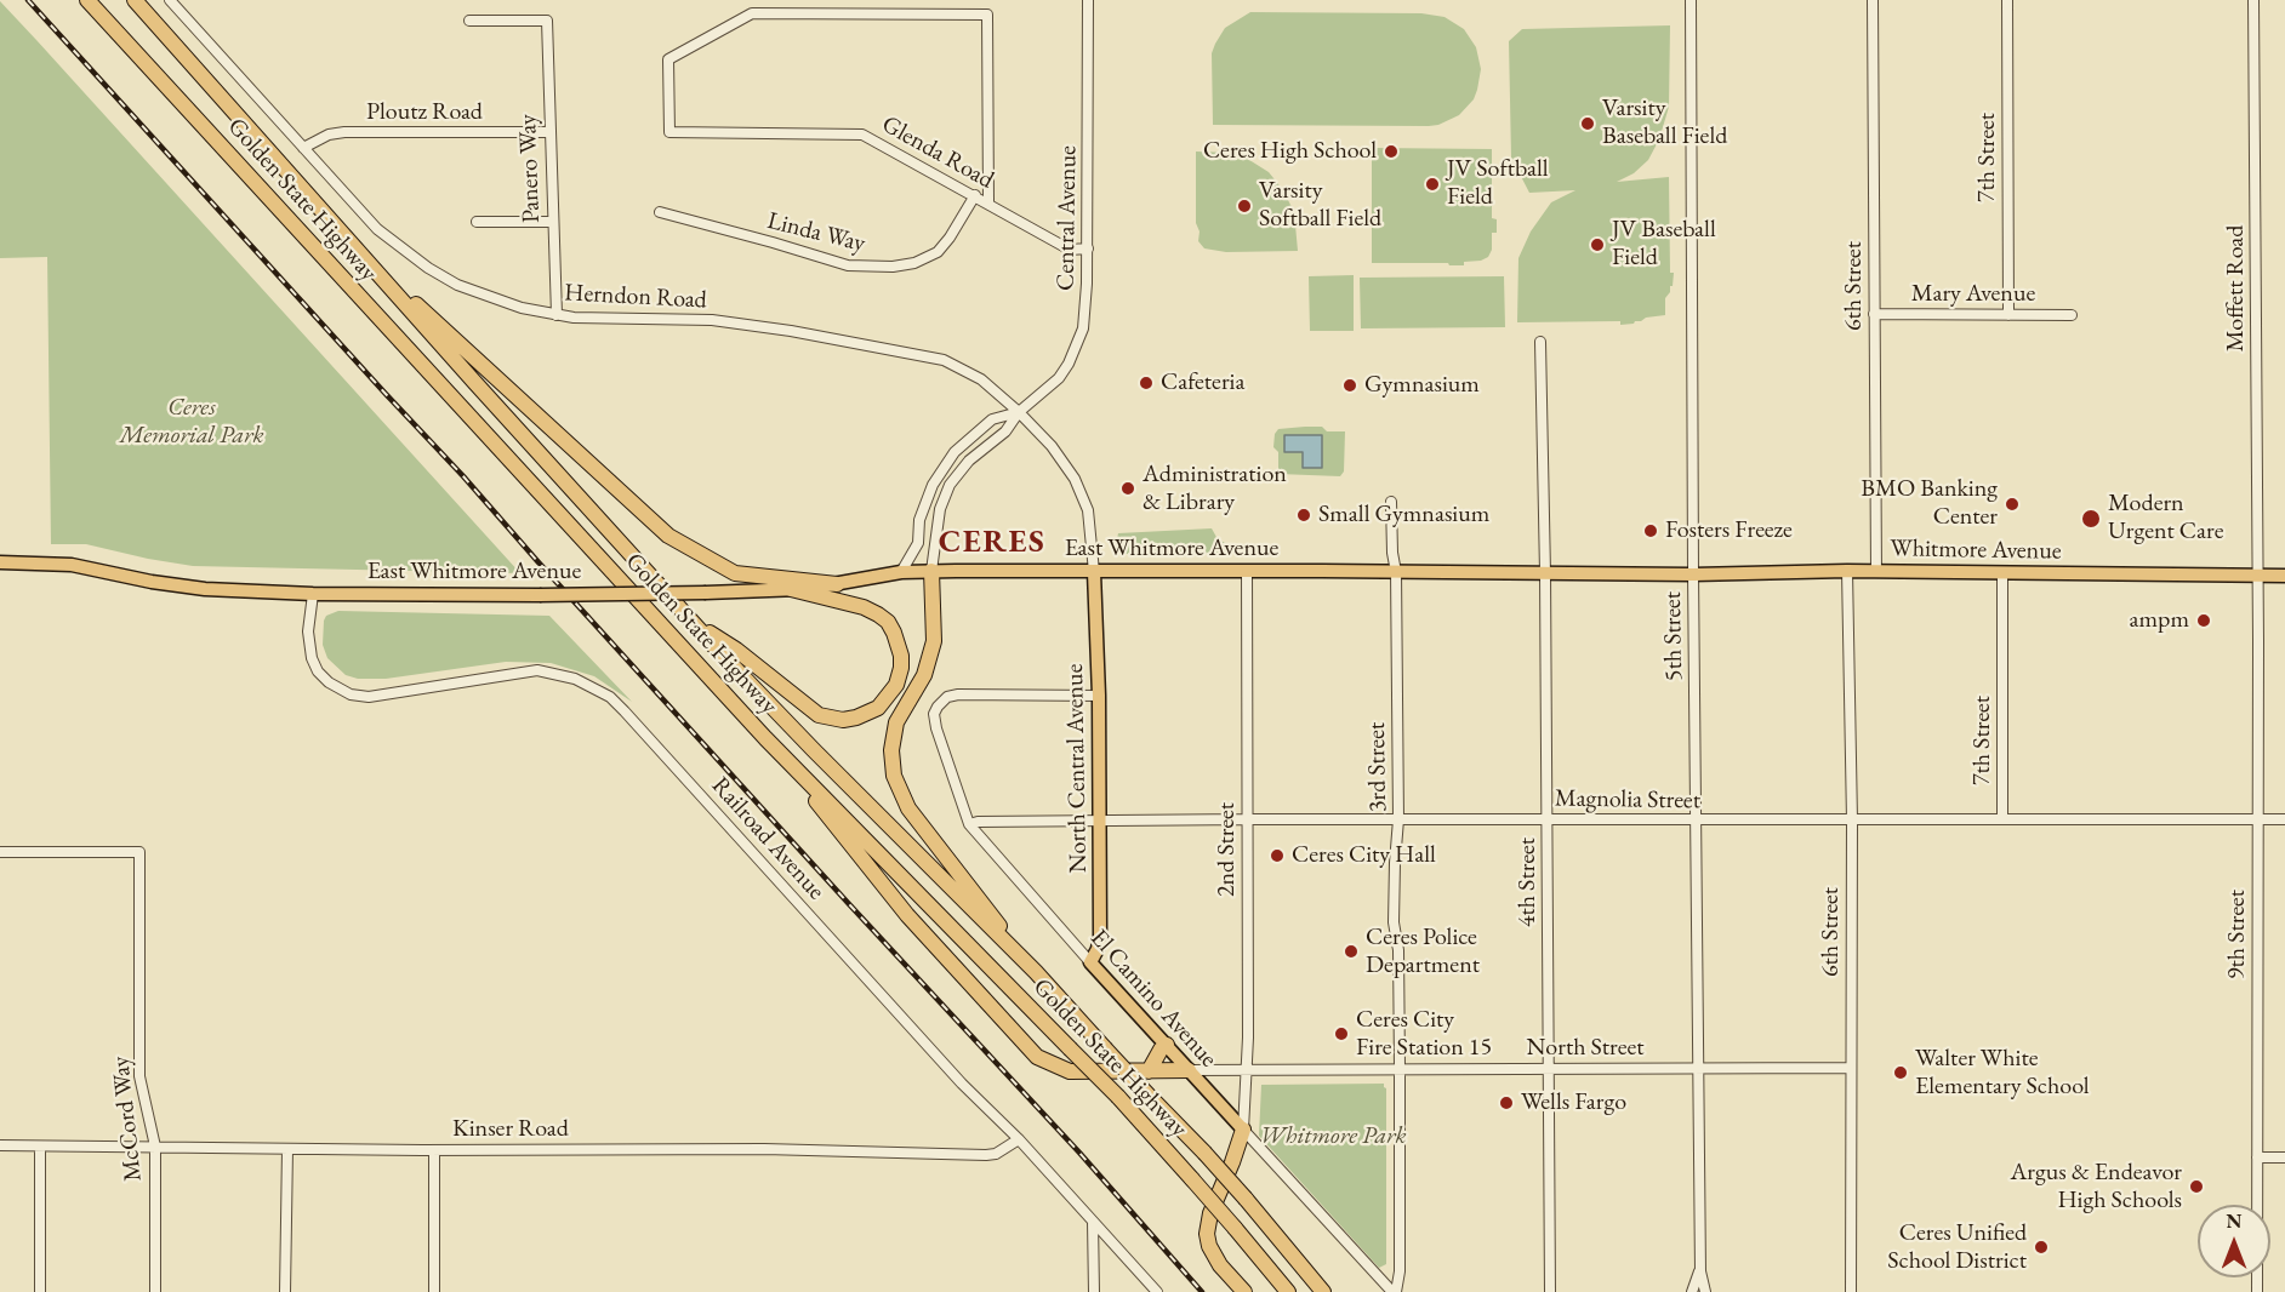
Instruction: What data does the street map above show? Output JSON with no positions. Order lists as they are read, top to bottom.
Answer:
{
  "streets": {
    "highway": ["Golden State Highway"],
    "main road": [
      "East Whitmore Avenue",
      "Whitmore Avenue",
      "North Central Avenue",
      "El Camino Avenue"
    ],
    "street": [
      "Ploutz Road",
      "Glenda Road",
      "7th Street",
      "Panero Way",
      "Central Avenue",
      "Linda Way",
      "6th Street",
      "Moffett Road",
      "Mary Avenue",
      "Herndon Road",
      "5th Street",
      "3rd Street",
      "Magnolia Street",
      "Railroad Avenue",
      "2nd Street",
      "4th Street",
      "9th Street",
      "North Street",
      "McCord Way",
      "Kinser Road"
    ]
  },
  "crossings": [
    ["Ploutz Road", "Panero Way"],
    ["Ploutz Road", "Herndon Road"],
    ["Glenda Road", "Central Avenue"],
    ["Glenda Road", "Linda Way"],
    ["7th Street", "Mary Avenue"],
    ["7th Street", "Whitmore Avenue"],
    ["7th Street", "Magnolia Street"],
    ["Panero Way", "Herndon Road"],
    ["Central Avenue", "Herndon Road"],
    ["6th Street", "Mary Avenue"],
    ["6th Street", "Whitmore Avenue"],
    ["6th Street", "Magnolia Street"],
    ["6th Street", "North Street"],
    ["Moffett Road", "Whitmore Avenue"],
    ["Moffett Road", "9th Street"],
    ["Herndon Road", "East Whitmore Avenue"],
    ["Herndon Road", "North Central Avenue"],
    ["East Whitmore Avenue", "Whitmore Avenue"],
    ["East Whitmore Avenue", "5th Street"],
    ["East Whitmore Avenue", "3rd Street"],
    ["East Whitmore Avenue", "North Central Avenue"],
    ["East Whitmore Avenue", "Railroad Avenue"],
    ["East Whitmore Avenue", "2nd Street"],
    ["East Whitmore Avenue", "4th Street"],
    ["Whitmore Avenue", "5th Street"],
    ["Whitmore Avenue", "9th Street"],
    ["5th Street", "Magnolia Street"],
    ["5th Street", "North Street"],
    ["3rd Street", "Magnolia Street"],
    ["3rd Street", "El Camino Avenue"],
    ["3rd Street", "North Street"],
    ["North Central Avenue", "Magnolia Street"],
    ["North Central Avenue", "El Camino Avenue"],
    ["Magnolia Street", "2nd Street"],
    ["Magnolia Street", "4th Street"],
    ["Magnolia Street", "9th Street"],
    ["Magnolia Street", "El Camino Avenue"],
    ["Railroad Avenue", "Kinser Road"],
    ["2nd Street", "El Camino Avenue"],
    ["2nd Street", "North Street"],
    ["4th Street", "North Street"],
    ["El Camino Avenue", "North Street"],
    ["McCord Way", "Kinser Road"]
  ],
  "districts": ["CERES"],
  "parks": ["Ceres Memorial Park", "Whitmore Park"],
  "places": [
    "Varsity Baseball Field",
    "Ceres High School",
    "JV Softball Field",
    "Varsity Softball Field",
    "JV Baseball Field",
    "Cafeteria",
    "Gymnasium",
    "Administration & Library",
    "BMO Banking Center",
    "Small Gymnasium",
    "Modern Urgent Care",
    "Fosters Freeze",
    "ampm",
    "Ceres City Hall",
    "Ceres Police Department",
    "Ceres City Fire Station 15",
    "Walter White Elementary School",
    "Wells Fargo",
    "Argus & Endeavor High Schools",
    "Ceres Unified School District"
  ],
  "north": "top"
}
